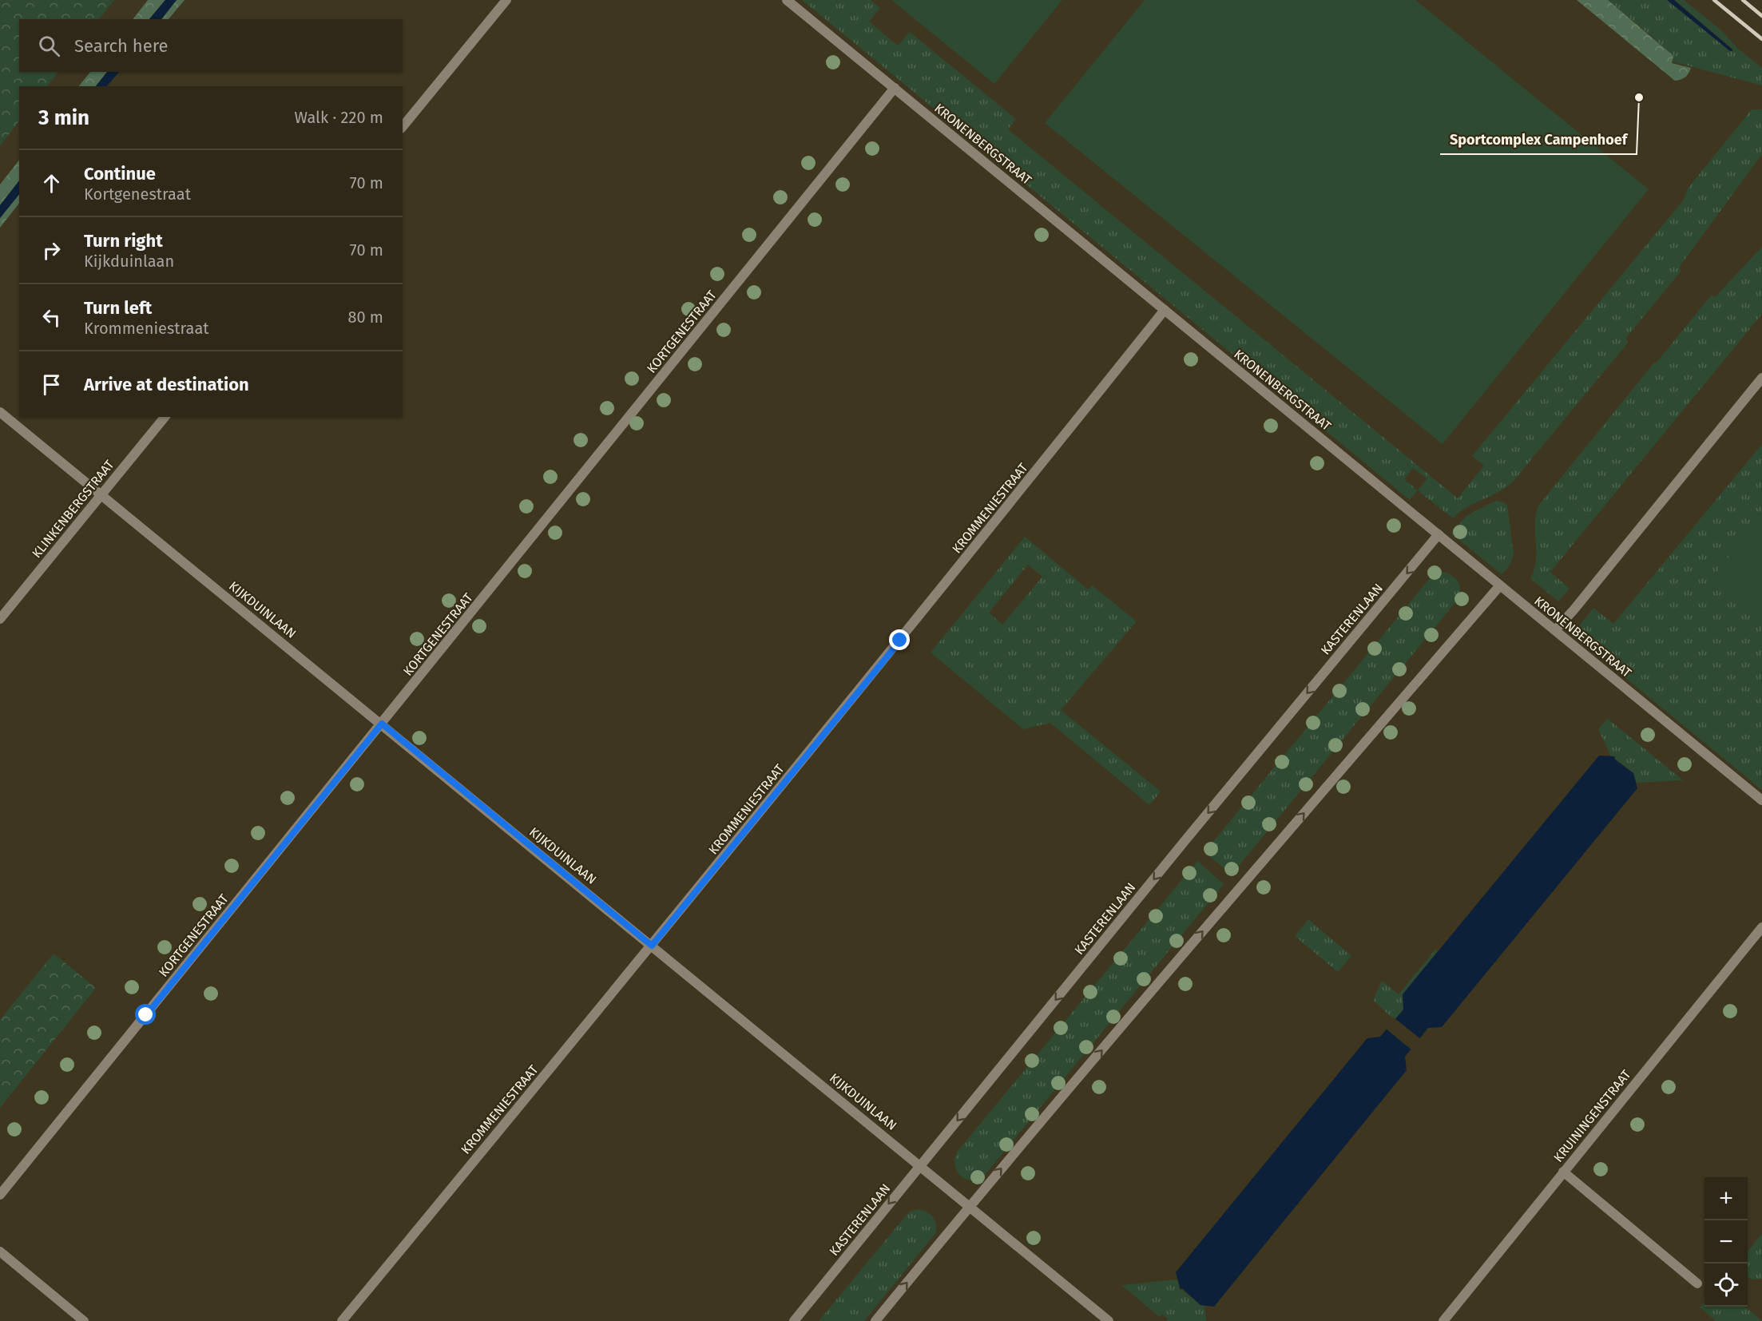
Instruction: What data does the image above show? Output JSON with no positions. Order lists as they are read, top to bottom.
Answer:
{
  "streets": {
    "street": [
      "KRONENBERGSTRAAT",
      "KORTGENESTRAAT",
      "KROMMENIESTRAAT",
      "KLINKENBERGSTRAAT",
      "KIJKDUINLAAN",
      "KASTERENLAAN",
      "KRUININGENSTRAAT"
    ]
  },
  "crossings": [
    ["KRONENBERGSTRAAT", "KORTGENESTRAAT"],
    ["KRONENBERGSTRAAT", "KROMMENIESTRAAT"],
    ["KRONENBERGSTRAAT", "KASTERENLAAN"],
    ["KORTGENESTRAAT", "KIJKDUINLAAN"],
    ["KROMMENIESTRAAT", "KIJKDUINLAAN"],
    ["KLINKENBERGSTRAAT", "KIJKDUINLAAN"],
    ["KIJKDUINLAAN", "KASTERENLAAN"]
  ],
  "places": ["Sportcomplex Campenhoef"],
  "page": {
    "search": "Search here",
    "heading": ["3 min", "Walk · 220 m"],
    "list": [
      ["Continue", "Kortgenestraat", "70 m"],
      ["Turn right", "Kijkduinlaan", "70 m"],
      ["Turn left", "Krommeniestraat", "80 m"],
      "Arrive at destination"
    ],
    "map_buttons": ["+", "−"]
  }
}
